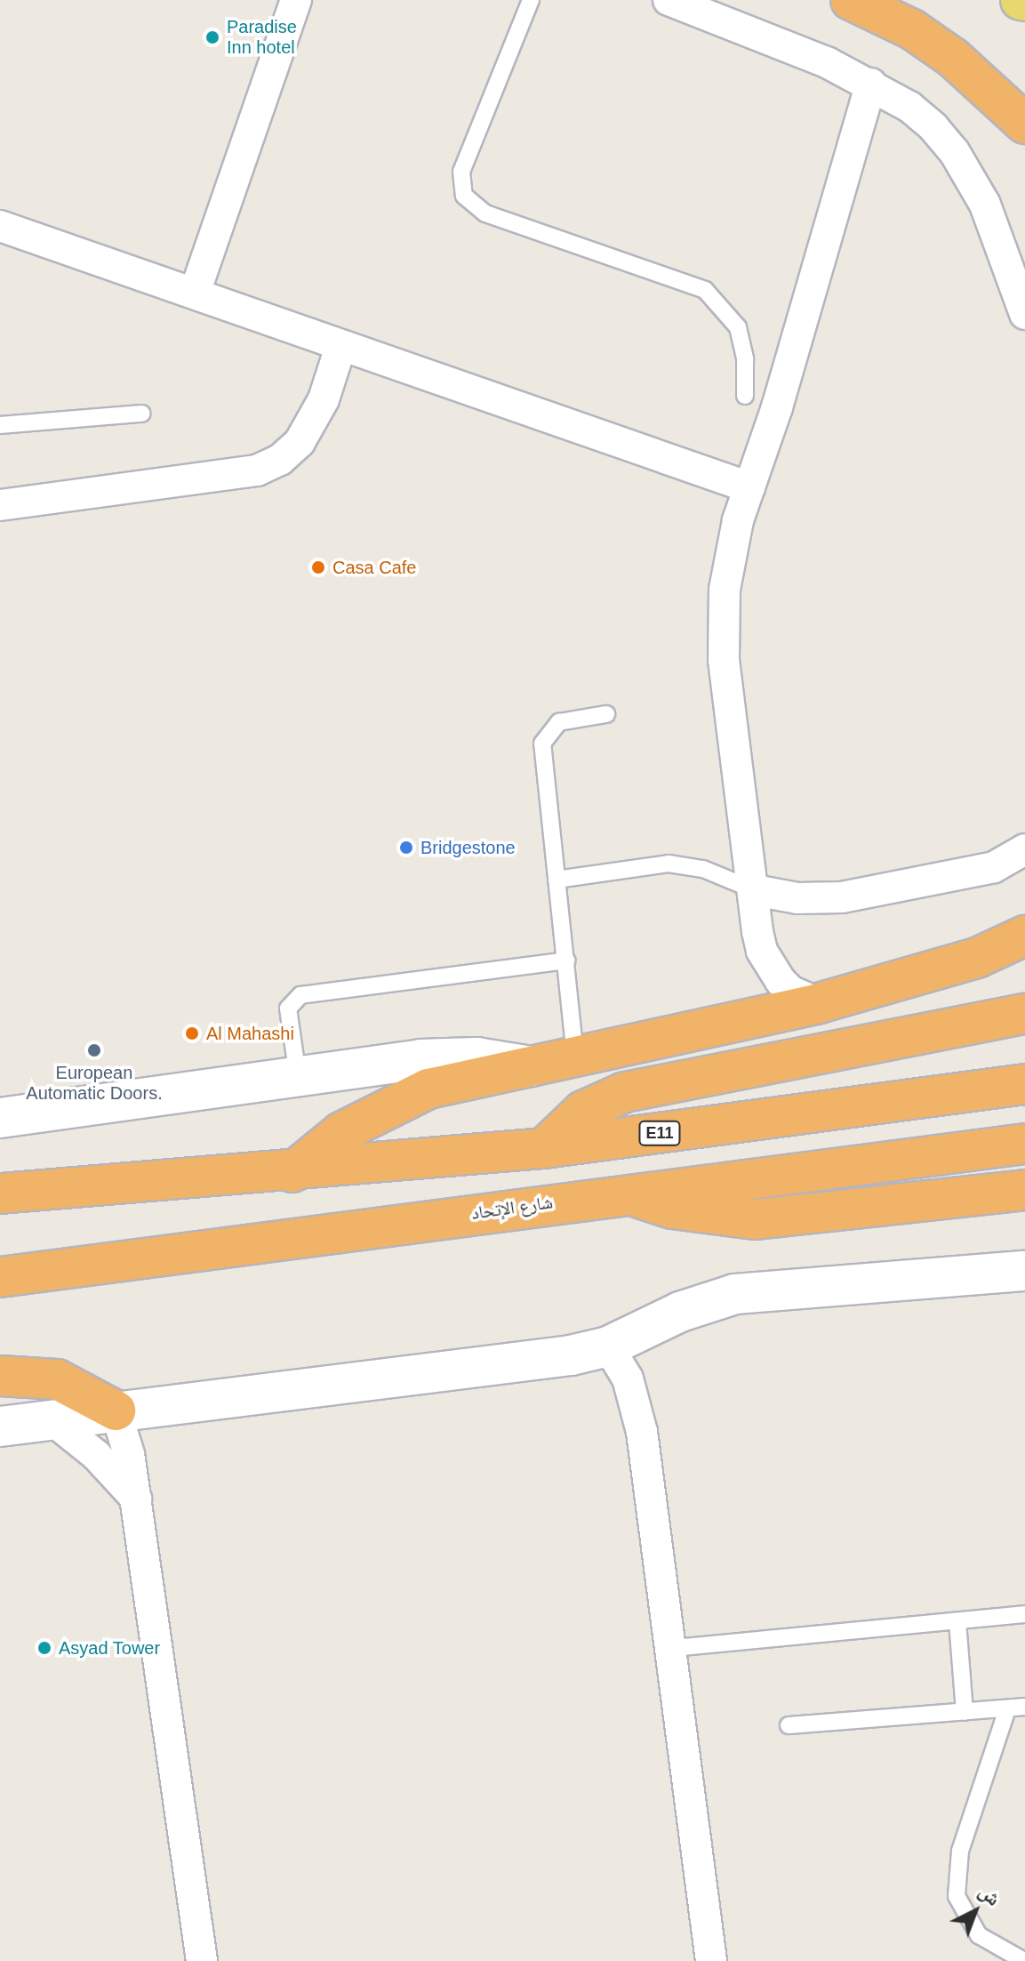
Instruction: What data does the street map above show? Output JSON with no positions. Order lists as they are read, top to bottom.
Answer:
{
  "streets": {
    "highway": ["E11", "شارع الإتحاد"]
  },
  "places": [
    "Paradise Inn hotel",
    "Casa Cafe",
    "Bridgestone",
    "Al Mahashi",
    "European Automatic Doors.",
    "Asyad Tower"
  ],
  "north": "top right"
}
